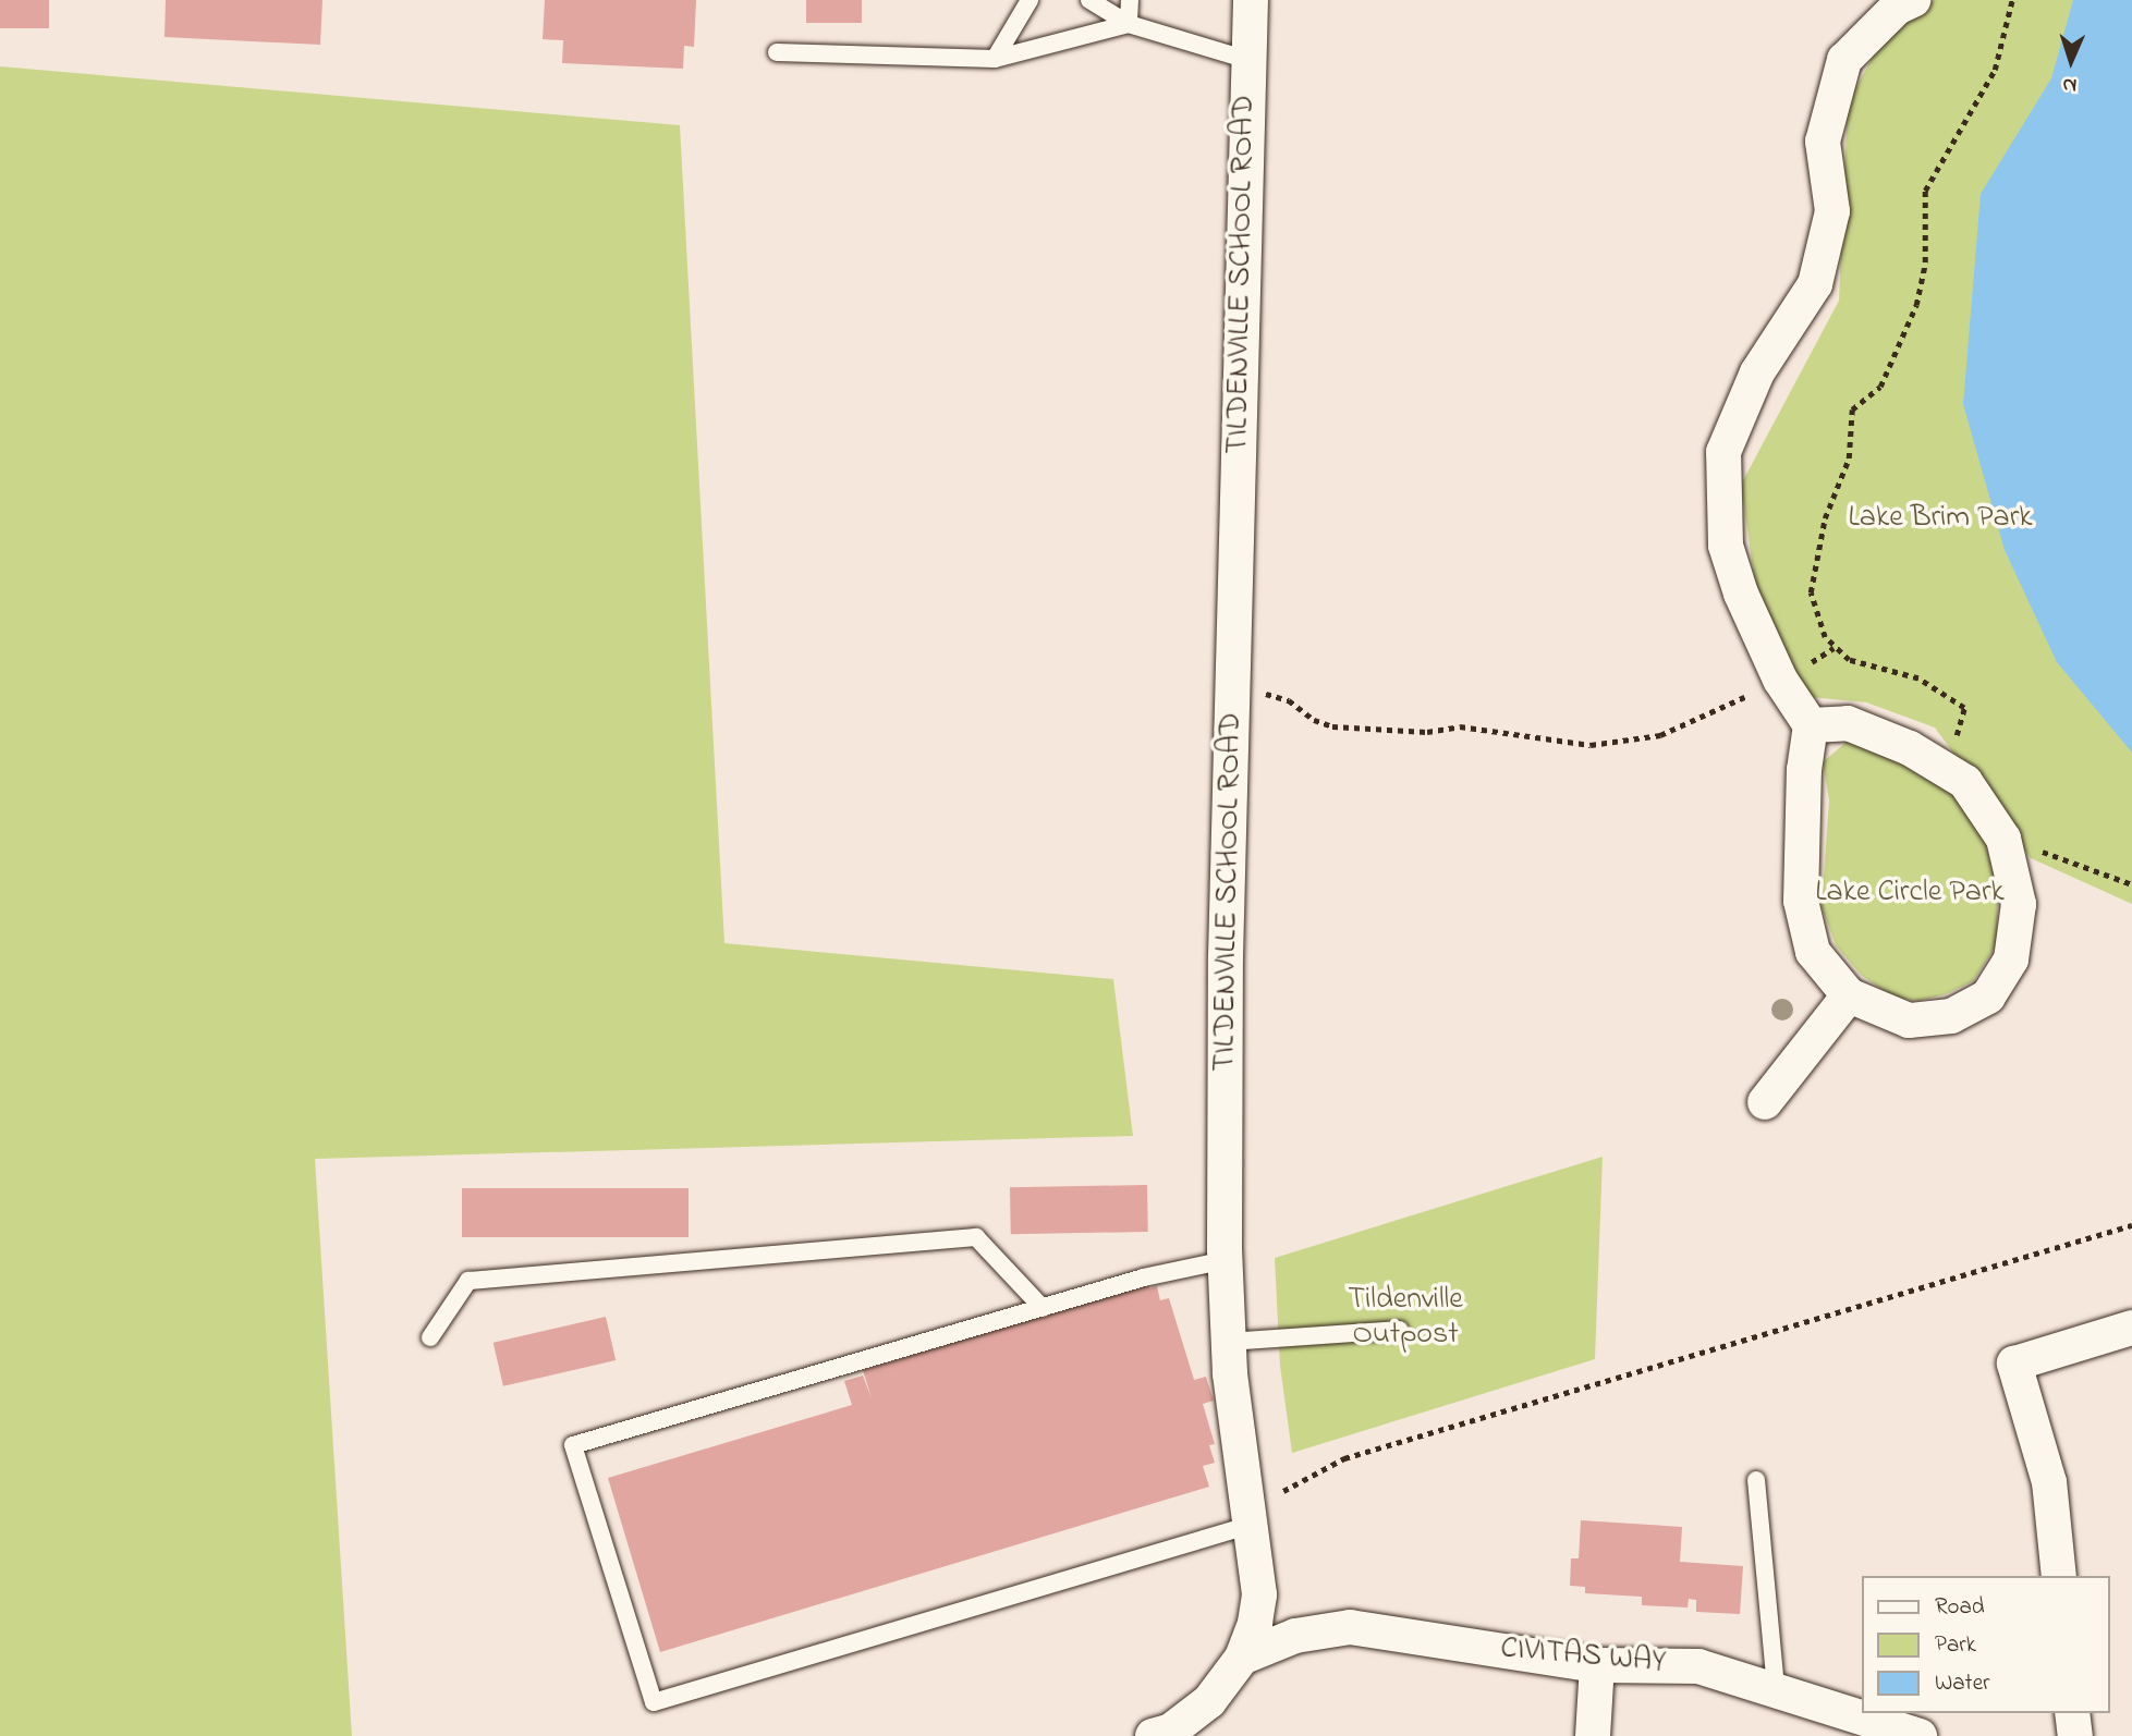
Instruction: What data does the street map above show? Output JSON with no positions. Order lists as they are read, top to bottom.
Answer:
{
  "streets": {
    "street": ["TILDENVILLE SCHOOL ROAD", "CIVITAS WAY"]
  },
  "crossings": [
    ["TILDENVILLE SCHOOL ROAD", "CIVITAS WAY"]
  ],
  "parks": ["Lake Brim Park", "Lake Circle Park", "Tildenville Outpost"],
  "legend": ["Road", "Park", "Water"],
  "north": "bottom"
}
